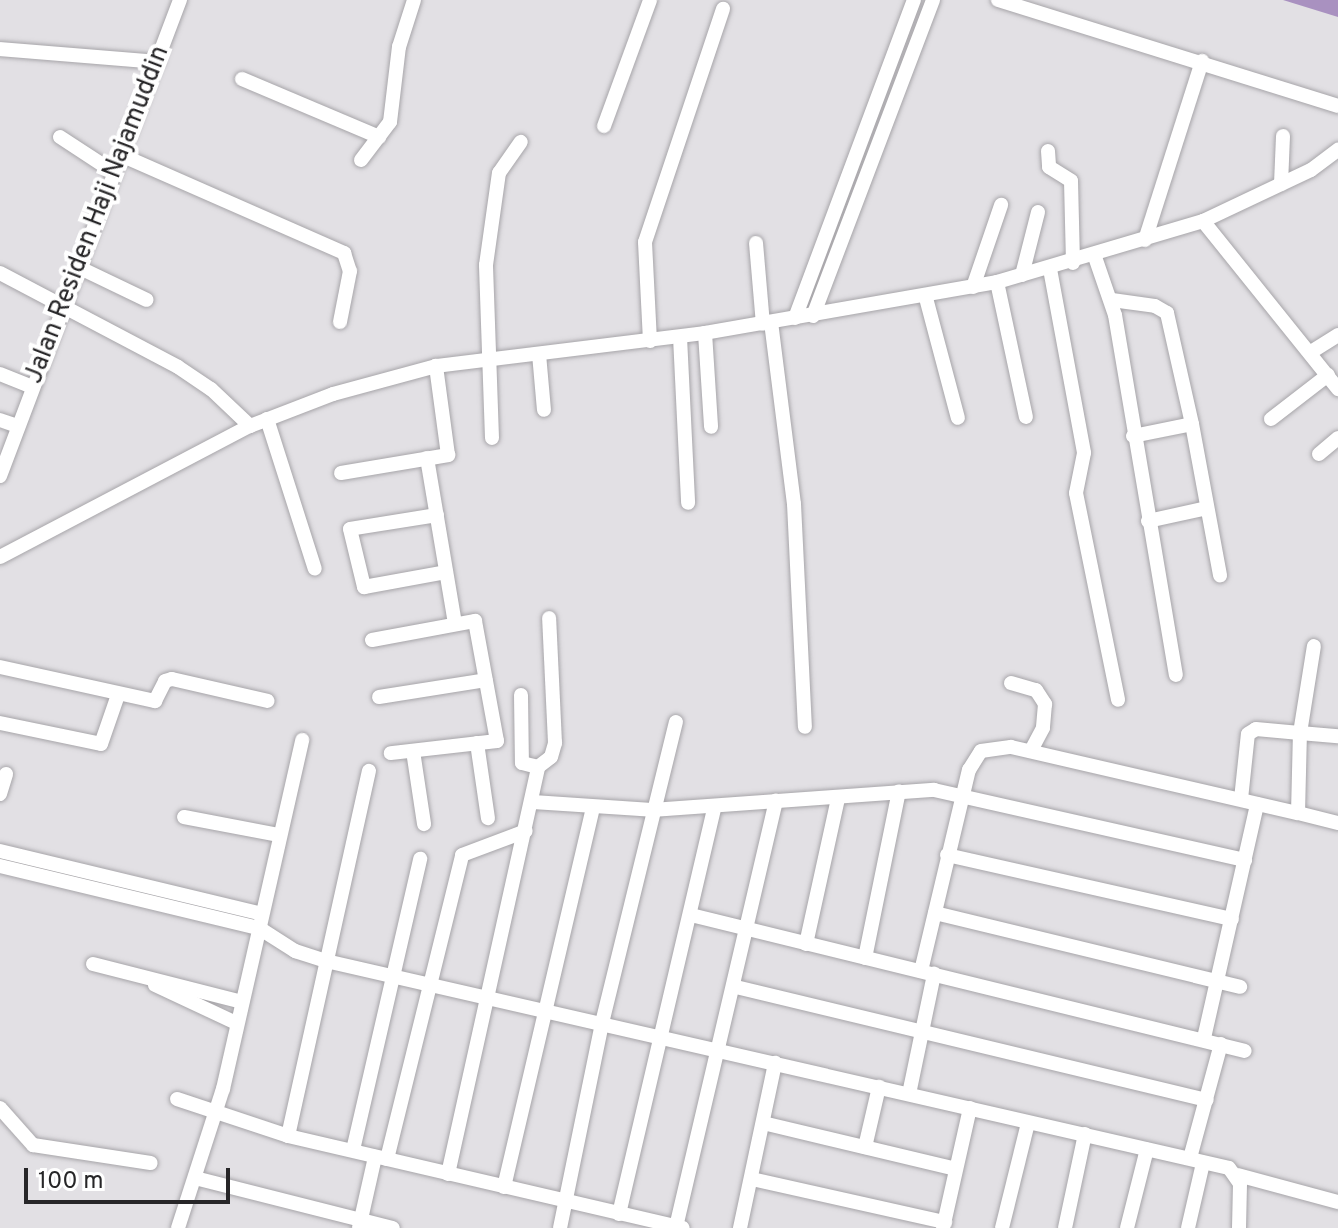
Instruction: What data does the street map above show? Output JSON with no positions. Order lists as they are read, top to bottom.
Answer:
{
  "streets": {
    "street": ["Jalan Residen Haji Najamuddin"]
  },
  "scale_bar": "100 m"
}
